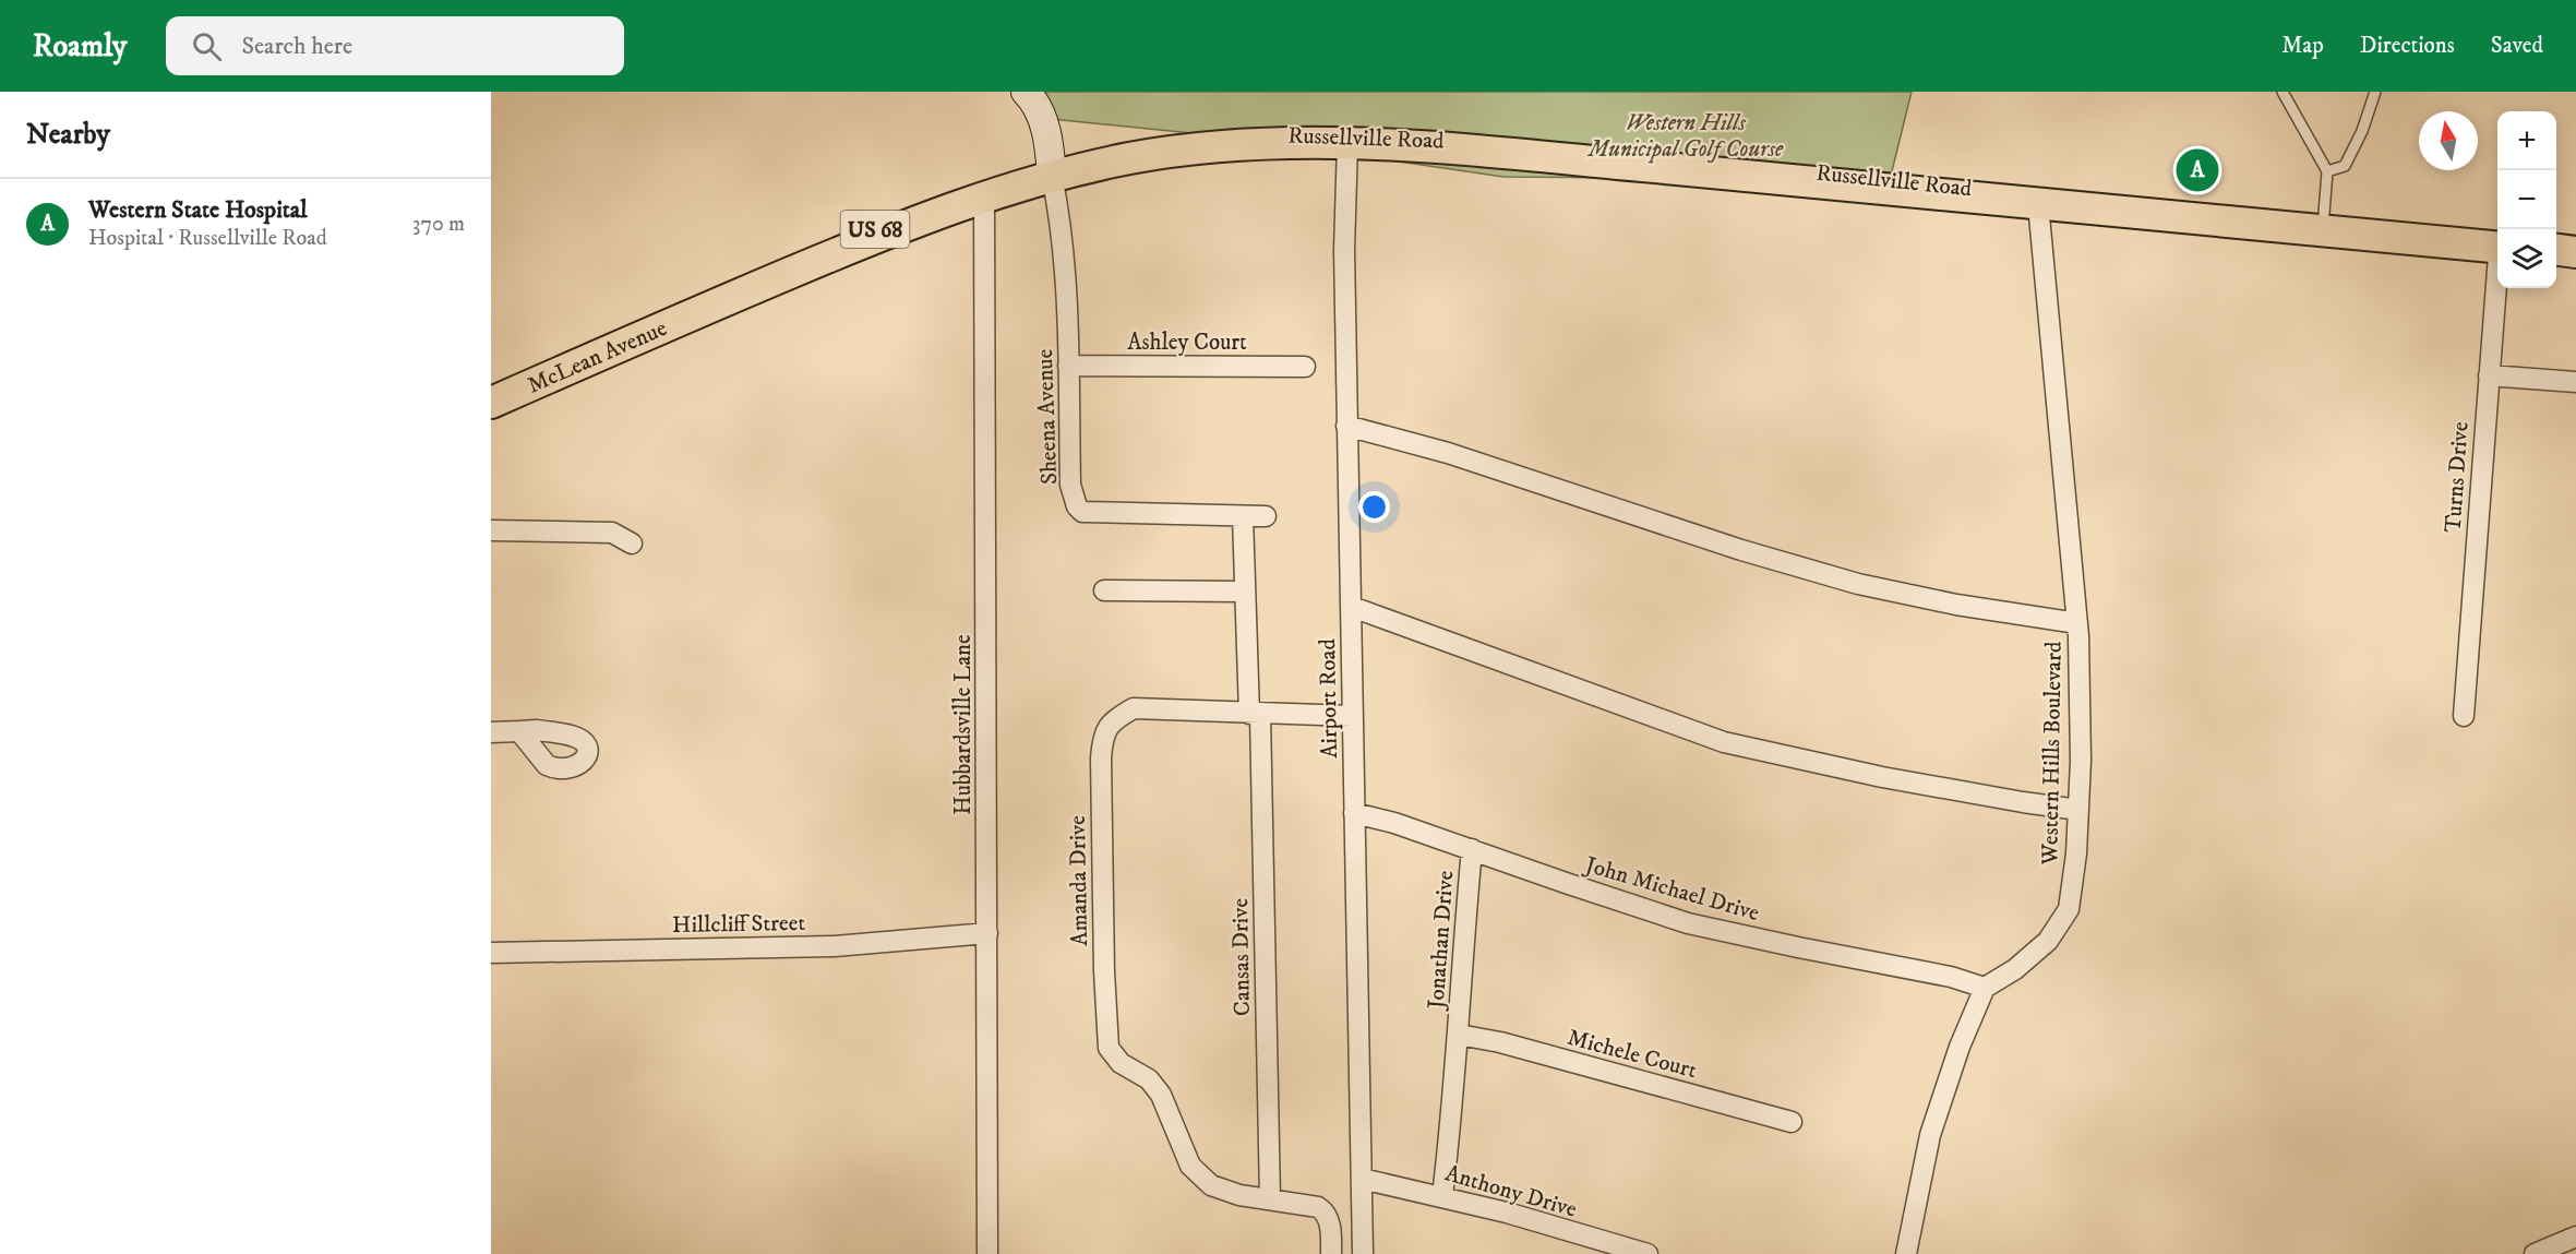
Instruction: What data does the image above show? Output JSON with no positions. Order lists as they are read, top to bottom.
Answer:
{
  "streets": {
    "main road": ["Russellville Road", "US 68", "McLean Avenue"],
    "street": [
      "Ashley Court",
      "Sheena Avenue",
      "Turns Drive",
      "Airport Road",
      "Hubbardsville Lane",
      "Western Hills Boulevard",
      "Amanda Drive",
      "John Michael Drive",
      "Hillcliff Street",
      "Jonathan Drive",
      "Cansas Drive",
      "Michele Court",
      "Anthony Drive"
    ]
  },
  "crossings": [
    ["Russellville Road", "McLean Avenue"],
    ["Russellville Road", "Sheena Avenue"],
    ["Russellville Road", "Airport Road"],
    ["Russellville Road", "Western Hills Boulevard"],
    ["Ashley Court", "Sheena Avenue"],
    ["McLean Avenue", "Sheena Avenue"],
    ["McLean Avenue", "Hubbardsville Lane"],
    ["Sheena Avenue", "Cansas Drive"],
    ["Airport Road", "Amanda Drive"],
    ["Airport Road", "John Michael Drive"],
    ["Airport Road", "Anthony Drive"],
    ["Hubbardsville Lane", "Hillcliff Street"],
    ["Western Hills Boulevard", "John Michael Drive"],
    ["Amanda Drive", "Cansas Drive"],
    ["John Michael Drive", "Jonathan Drive"],
    ["Jonathan Drive", "Michele Court"],
    ["Jonathan Drive", "Anthony Drive"]
  ],
  "parks": ["Western Hills Municipal Golf Course"],
  "north": "top",
  "page": {
    "header": "Roamly",
    "search": "Search here",
    "nav": ["Map", "Directions", "Saved"],
    "heading": "Nearby",
    "map_buttons": ["+", "−"],
    "pins": "A",
    "list": [
      {
        "mark": "A",
        "name": "Western State Hospital",
        "note": "Hospital · Russellville Road",
        "value": "370 m"
      }
    ]
  }
}
